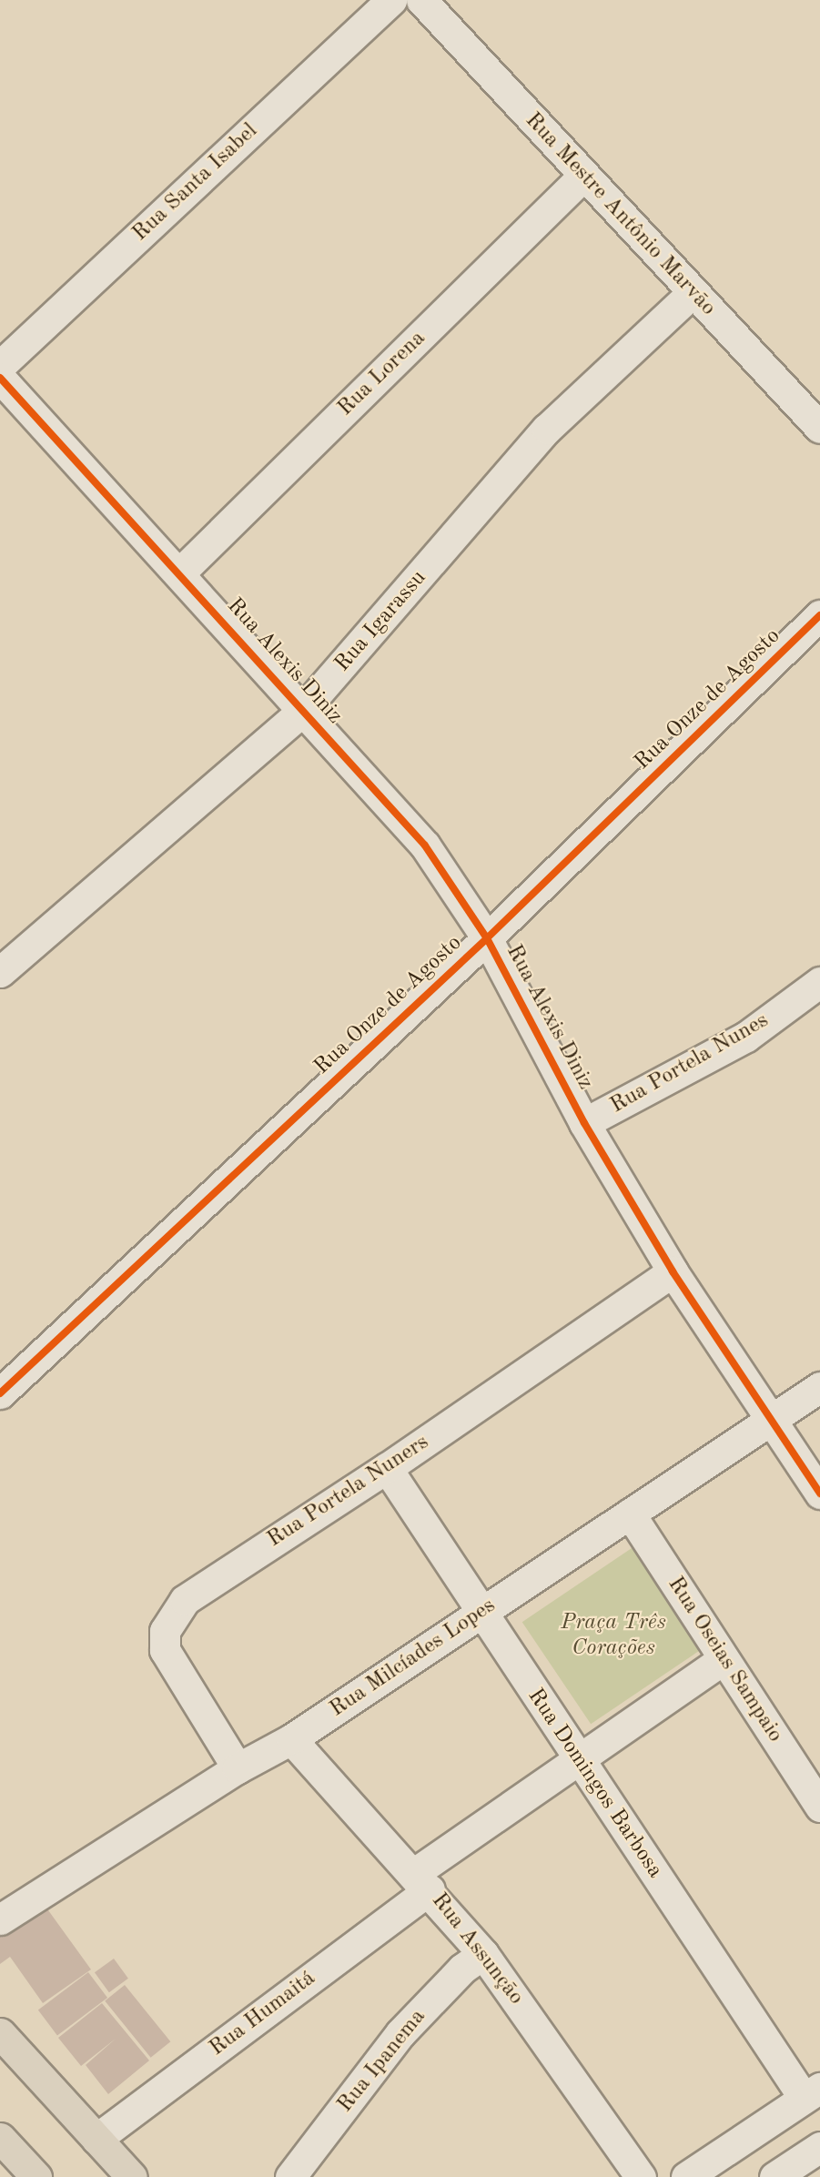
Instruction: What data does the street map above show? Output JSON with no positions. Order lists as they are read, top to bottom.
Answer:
{
  "streets": {
    "street": [
      "Rua Santa Isabel",
      "Rua Mestre Antônio Marvão",
      "Rua Lorena",
      "Rua Igarassu",
      "Rua Alexis Diniz",
      "Rua Onze de Agosto",
      "Rua Portela Nunes",
      "Rua Portela Nuners",
      "Rua Milcíades Lopes",
      "Rua Oseias Sampaio",
      "Rua Domingos Barbosa",
      "Rua Assunção",
      "Rua Humaitá",
      "Rua Ipanema"
    ]
  },
  "crossings": [
    ["Rua Mestre Antônio Marvão", "Rua Lorena"],
    ["Rua Mestre Antônio Marvão", "Rua Igarassu"],
    ["Rua Lorena", "Rua Alexis Diniz"],
    ["Rua Igarassu", "Rua Alexis Diniz"],
    ["Rua Alexis Diniz", "Rua Onze de Agosto"],
    ["Rua Alexis Diniz", "Rua Portela Nunes"],
    ["Rua Alexis Diniz", "Rua Portela Nuners"],
    ["Rua Alexis Diniz", "Rua Milcíades Lopes"],
    ["Rua Portela Nuners", "Rua Milcíades Lopes"],
    ["Rua Portela Nuners", "Rua Domingos Barbosa"],
    ["Rua Milcíades Lopes", "Rua Oseias Sampaio"],
    ["Rua Milcíades Lopes", "Rua Domingos Barbosa"],
    ["Rua Milcíades Lopes", "Rua Assunção"],
    ["Rua Oseias Sampaio", "Rua Humaitá"],
    ["Rua Domingos Barbosa", "Rua Humaitá"],
    ["Rua Assunção", "Rua Humaitá"],
    ["Rua Assunção", "Rua Ipanema"]
  ],
  "parks": ["Praça Três Corações"]
}
